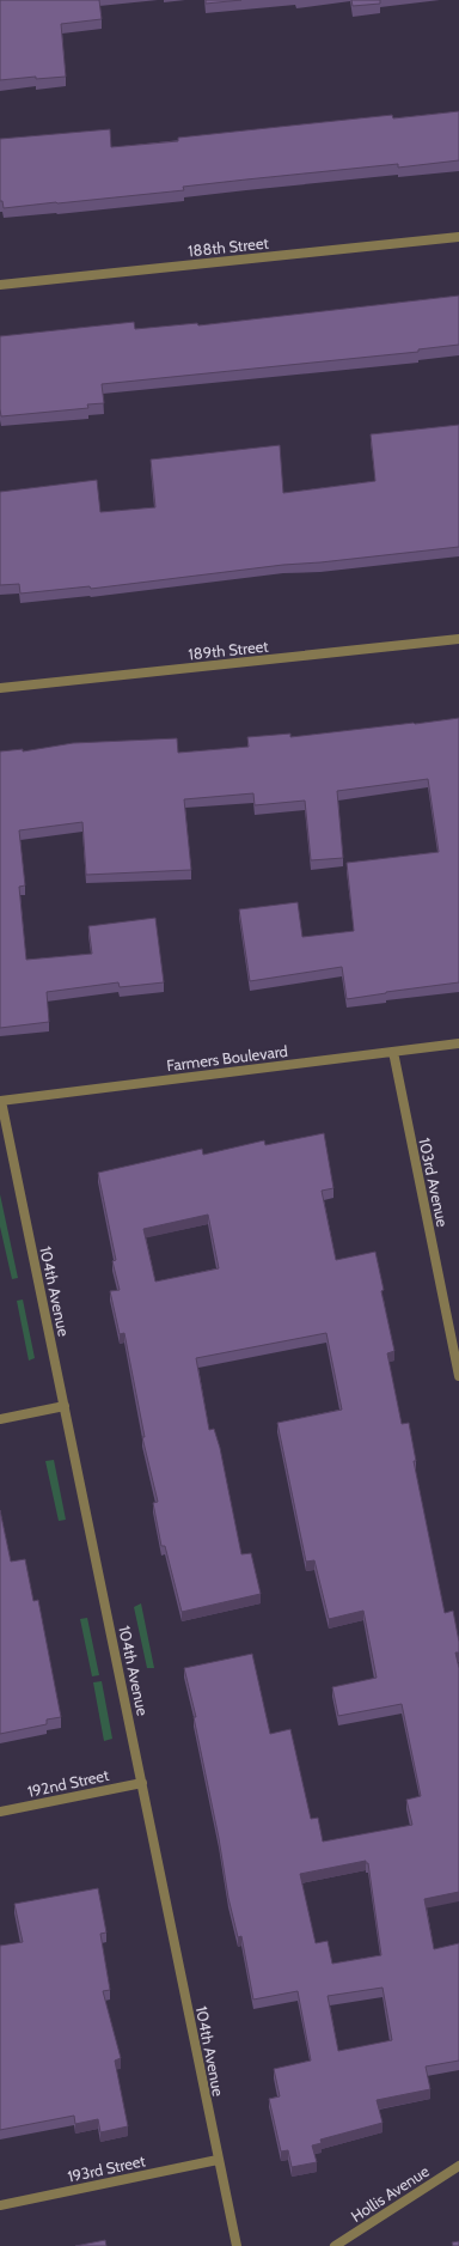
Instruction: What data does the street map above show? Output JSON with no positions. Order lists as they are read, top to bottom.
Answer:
{
  "streets": {
    "street": [
      "188th Street",
      "189th Street",
      "Farmers Boulevard",
      "103rd Avenue",
      "104th Avenue",
      "192nd Street",
      "193rd Street",
      "Hollis Avenue"
    ]
  },
  "crossings": [
    ["Farmers Boulevard", "103rd Avenue"],
    ["Farmers Boulevard", "104th Avenue"],
    ["104th Avenue", "192nd Street"],
    ["104th Avenue", "193rd Street"]
  ]
}
